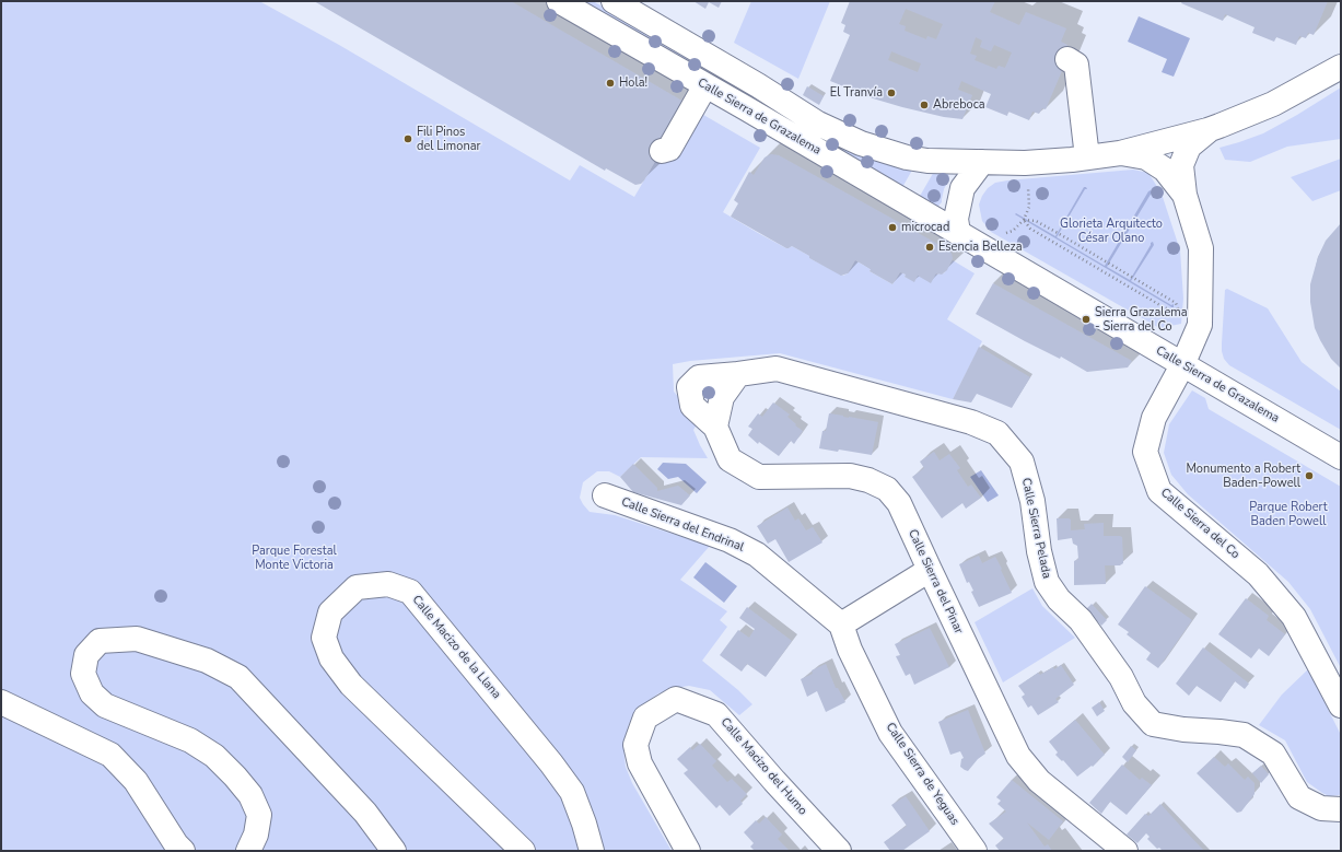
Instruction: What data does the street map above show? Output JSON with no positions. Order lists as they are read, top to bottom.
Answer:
{
  "streets": {
    "street": [
      "Calle Sierra de Grazalema",
      "Calle Sierra del Co",
      "Calle Sierra del Endrinal",
      "Calle Sierra Pelada",
      "Calle Sierra del Pinar",
      "Calle Macizo de la Llana",
      "Calle Macizo del Humo",
      "Calle Sierra de Yeguas"
    ]
  },
  "crossings": [
    ["Calle Sierra de Grazalema", "Calle Sierra del Co"],
    ["Calle Sierra del Endrinal", "Calle Sierra de Yeguas"],
    ["Calle Sierra Pelada", "Calle Sierra del Pinar"]
  ],
  "parks": ["Glorieta Arquitecto César Olano", "Parque Robert Baden Powell", "Parque Forestal Monte Victoria"],
  "places": [
    "Hola!",
    "El Tranvía",
    "Abreboca",
    "Fili Pinos del Limonar",
    "microcad",
    "Esencia Belleza",
    "Sierra Grazalema - Sierra del Co",
    "Monumento a Robert Baden-Powell"
  ]
}
